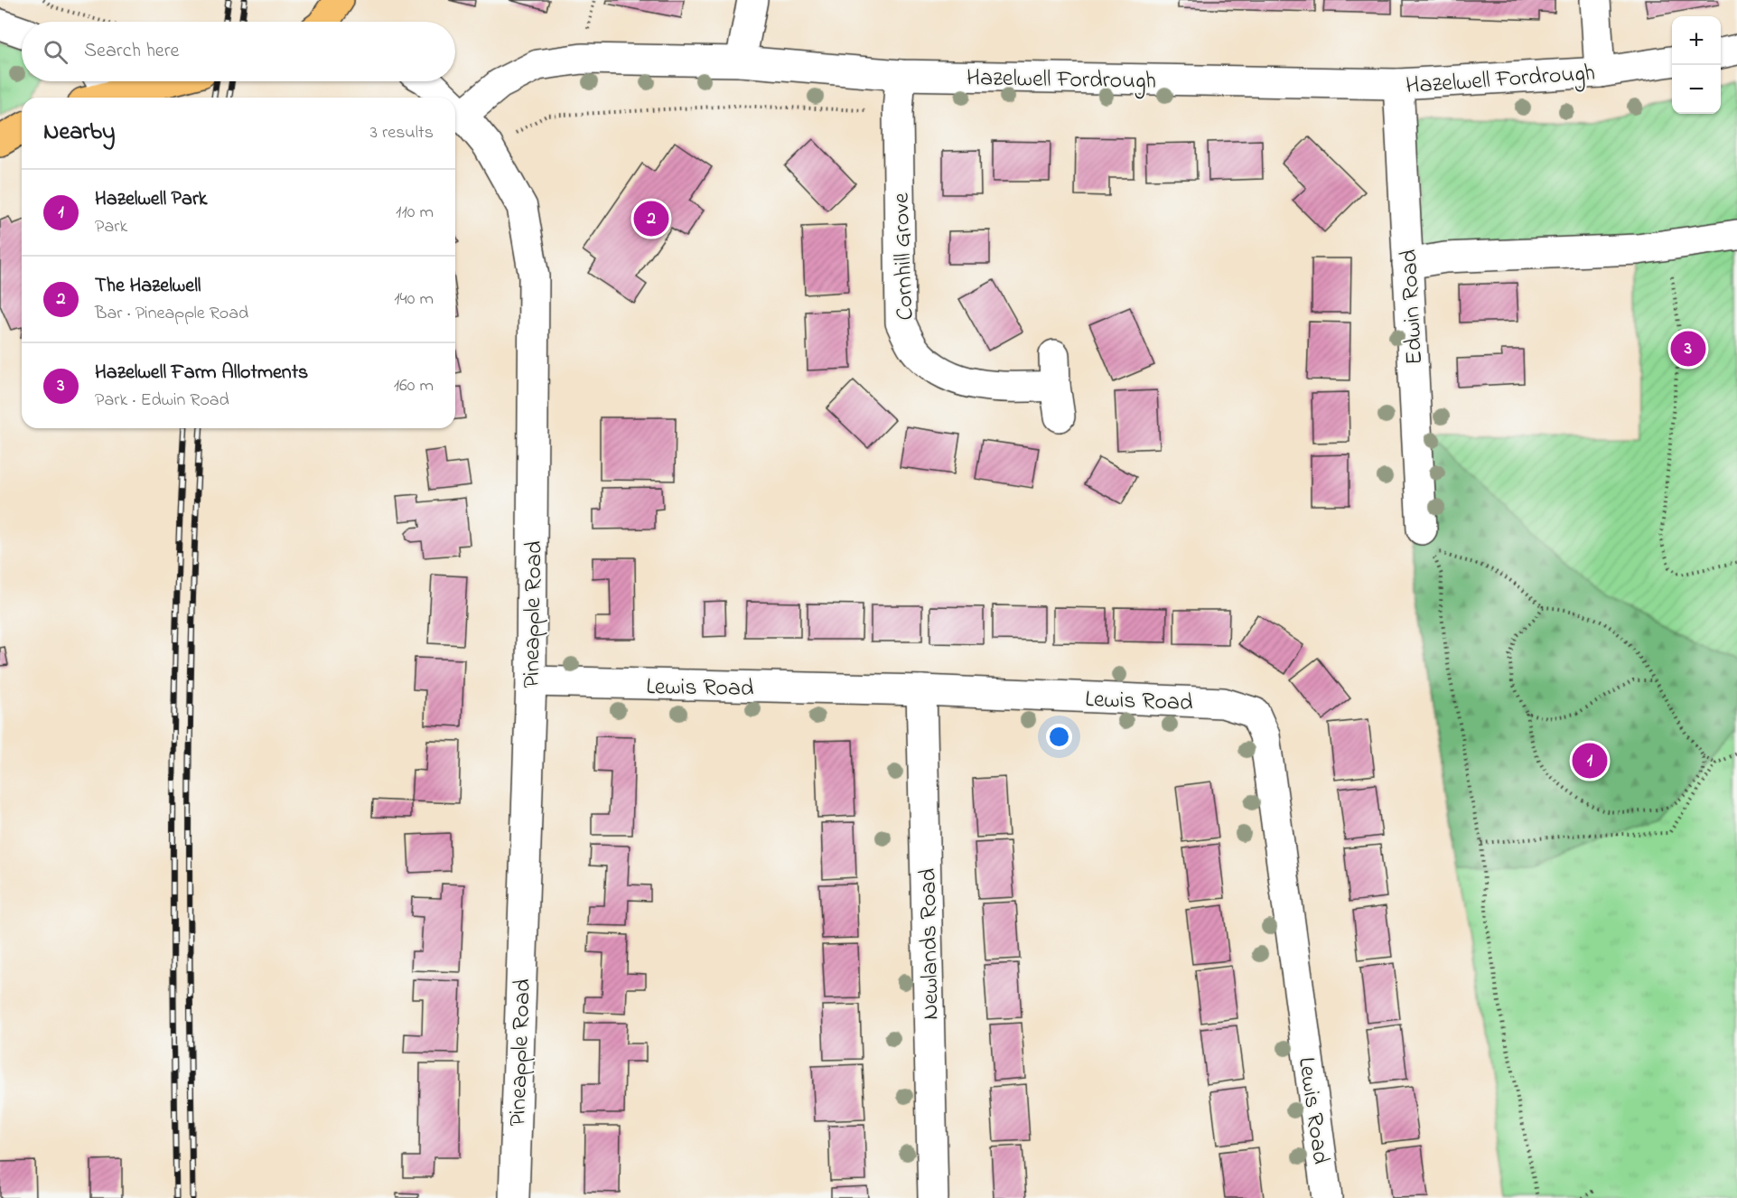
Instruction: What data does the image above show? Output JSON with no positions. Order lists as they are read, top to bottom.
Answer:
{
  "streets": {
    "street": [
      "Hazelwell Fordrough",
      "Cornhill Grove",
      "Edwin Road",
      "Pineapple Road",
      "Lewis Road",
      "Newlands Road"
    ]
  },
  "crossings": [
    ["Hazelwell Fordrough", "Cornhill Grove"],
    ["Hazelwell Fordrough", "Edwin Road"],
    ["Hazelwell Fordrough", "Pineapple Road"],
    ["Pineapple Road", "Lewis Road"],
    ["Lewis Road", "Newlands Road"]
  ],
  "page": {
    "map_buttons": ["+", "−"],
    "search": "Search here",
    "heading": ["Nearby", "3 results"],
    "list": [
      {
        "mark": "1",
        "name": "Hazelwell Park",
        "note": "Park",
        "value": "110 m"
      },
      {
        "mark": "2",
        "name": "The Hazelwell",
        "note": "Bar · Pineapple Road",
        "value": "140 m"
      },
      {
        "mark": "3",
        "name": "Hazelwell Farm Allotments",
        "note": "Park · Edwin Road",
        "value": "160 m"
      }
    ],
    "pins": ["2", "3", "1"]
  }
}
